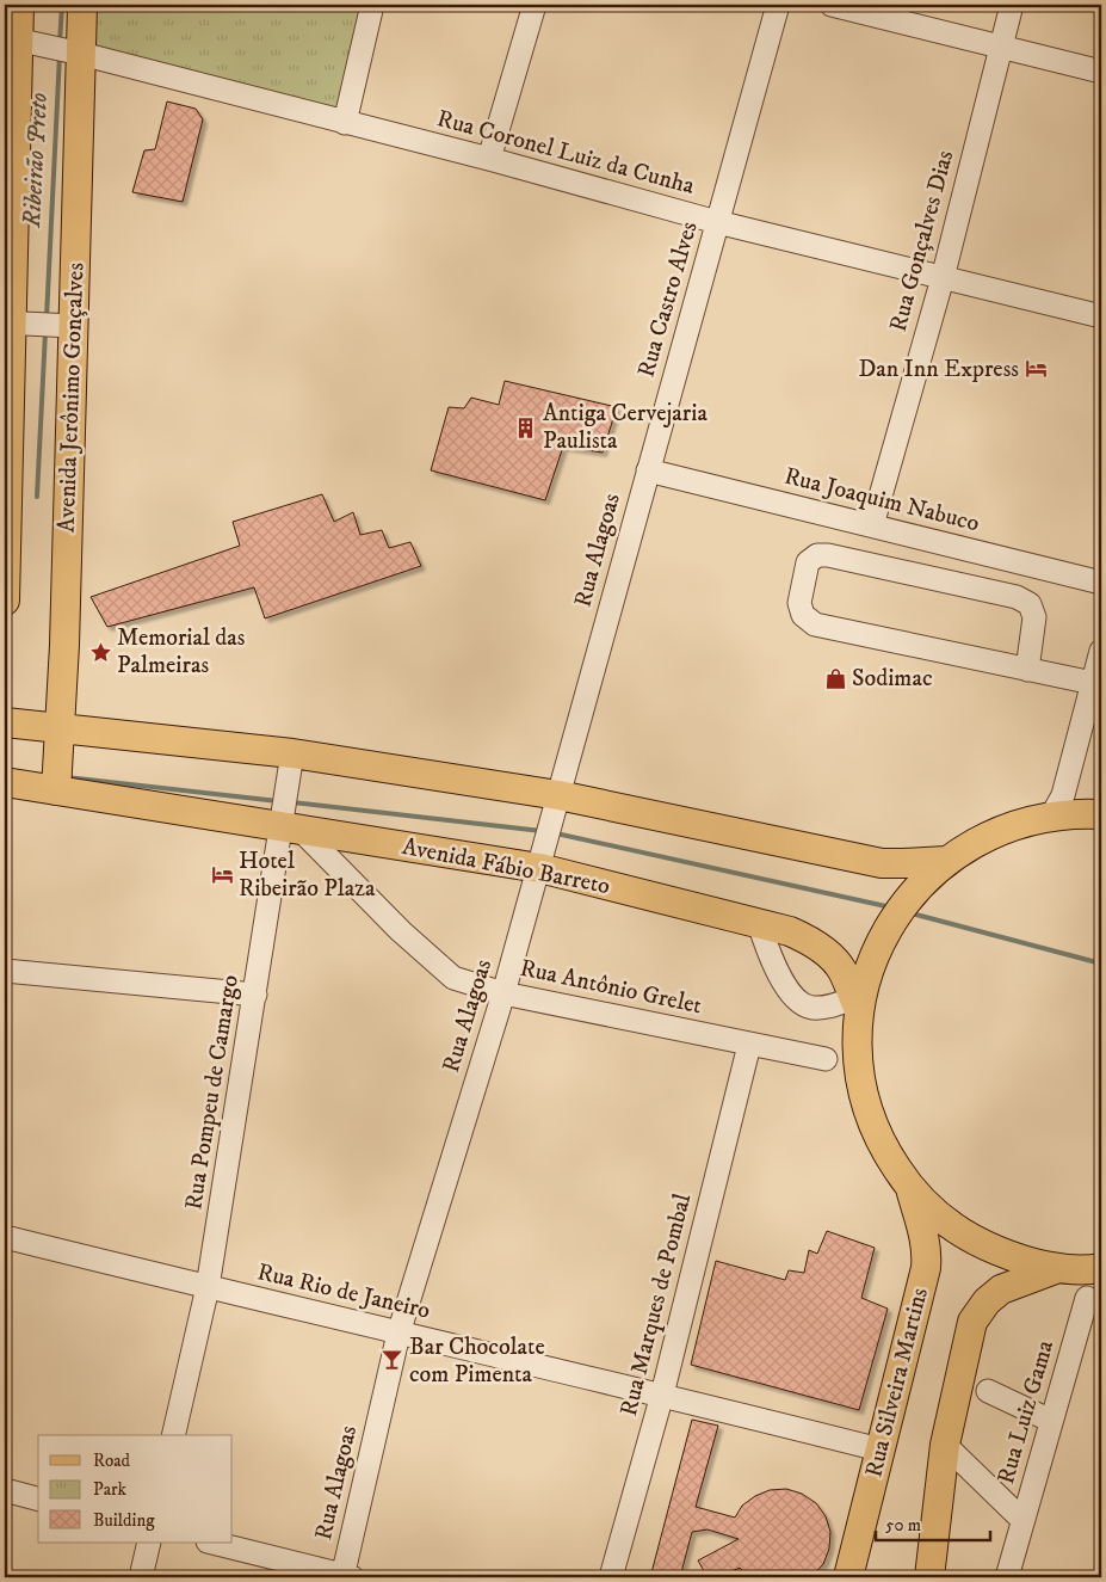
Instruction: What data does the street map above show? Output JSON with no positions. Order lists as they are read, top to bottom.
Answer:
{
  "streets": {
    "main road": ["Avenida Jerônimo Gonçalves", "Avenida Fábio Barreto", "Rua Silveira Martins"],
    "street": [
      "Rua Coronel Luiz da Cunha",
      "Rua Gonçalves Dias",
      "Rua Castro Alves",
      "Rua Joaquim Nabuco",
      "Rua Alagoas",
      "Rua Antônio Grelet",
      "Rua Pompeu de Camargo",
      "Rua Rio de Janeiro",
      "Rua Marques de Pombal",
      "Rua Luiz Gama"
    ]
  },
  "crossings": [
    ["Rua Coronel Luiz da Cunha", "Rua Gonçalves Dias"],
    ["Rua Coronel Luiz da Cunha", "Rua Castro Alves"],
    ["Rua Coronel Luiz da Cunha", "Avenida Jerônimo Gonçalves"],
    ["Rua Gonçalves Dias", "Rua Joaquim Nabuco"],
    ["Rua Castro Alves", "Rua Joaquim Nabuco"],
    ["Rua Castro Alves", "Rua Alagoas"],
    ["Avenida Jerônimo Gonçalves", "Avenida Fábio Barreto"],
    ["Rua Joaquim Nabuco", "Rua Alagoas"],
    ["Rua Alagoas", "Avenida Fábio Barreto"],
    ["Rua Alagoas", "Rua Antônio Grelet"],
    ["Rua Alagoas", "Rua Rio de Janeiro"],
    ["Avenida Fábio Barreto", "Rua Antônio Grelet"],
    ["Avenida Fábio Barreto", "Rua Pompeu de Camargo"],
    ["Rua Antônio Grelet", "Rua Pompeu de Camargo"],
    ["Rua Antônio Grelet", "Rua Marques de Pombal"],
    ["Rua Pompeu de Camargo", "Rua Rio de Janeiro"],
    ["Rua Rio de Janeiro", "Rua Marques de Pombal"],
    ["Rua Rio de Janeiro", "Rua Silveira Martins"]
  ],
  "water": ["Ribeirão Preto"],
  "places": {
    "hotel": ["Dan Inn Express", "Hotel Ribeirão Plaza"],
    "building": ["Antiga Cervejaria Paulista"],
    "place": ["Memorial das Palmeiras"],
    "shop": ["Sodimac"],
    "bar": ["Bar Chocolate com Pimenta"]
  },
  "legend": ["Road", "Park", "Building"],
  "scale_bar": "50 m"
}
